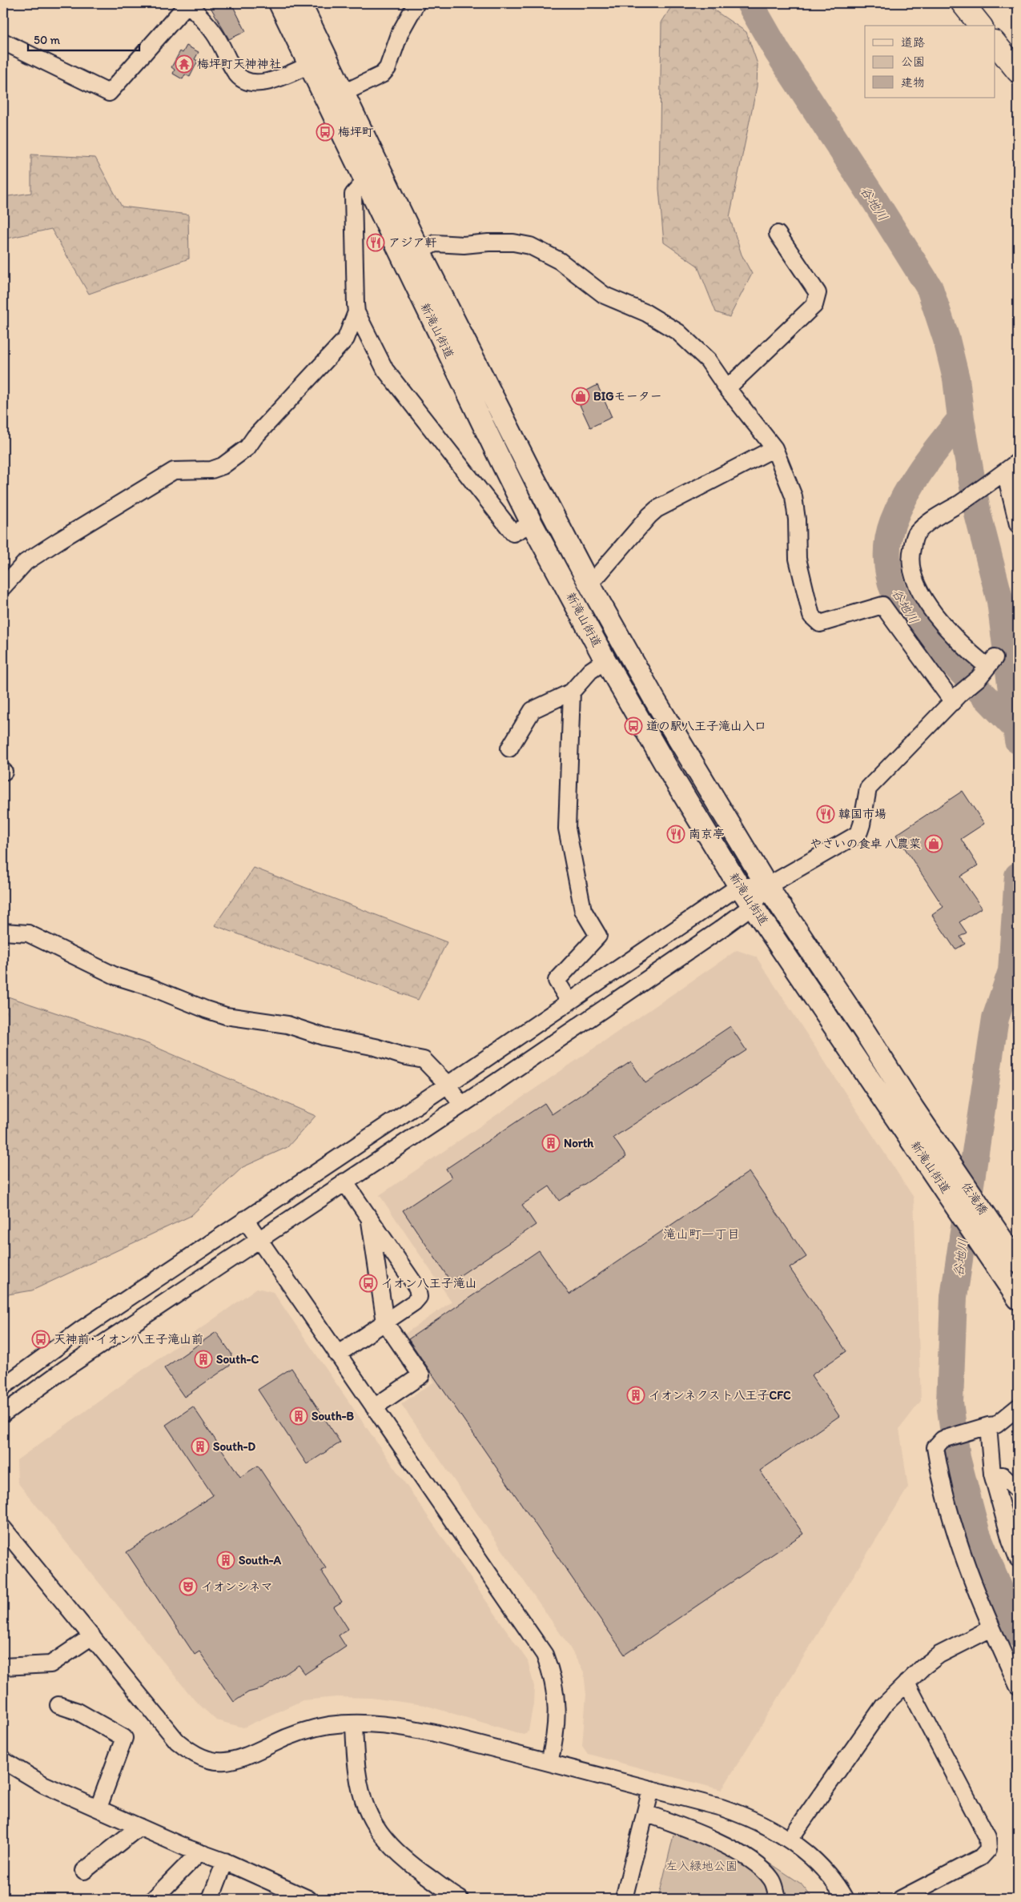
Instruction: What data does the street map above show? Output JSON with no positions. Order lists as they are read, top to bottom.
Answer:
{
  "streets": {
    "main road": ["新滝山街道", "佐滝橋"]
  },
  "crossings": [
    ["新滝山街道", "佐滝橋"]
  ],
  "districts": ["滝山町一丁目"],
  "water": ["谷地川"],
  "parks": ["左入緑地公園"],
  "places": {
    "temple": ["梅坪町天神神社"],
    "bus stop": [
      "梅坪町",
      "道の駅八王子滝山入口",
      "イオン八王子滝山",
      "天神前･イオン八王子滝山前"
    ],
    "restaurant": ["アジア軒", "韓国市場", "南京亭"],
    "shop": ["BIGモーター", "やさいの食卓 八農菜"],
    "building": [
      "North",
      "South-C",
      "イオンネクスト八王子CFC",
      "South-B",
      "South-D",
      "South-A"
    ],
    "theatre": ["イオンシネマ"]
  },
  "legend": ["道路", "公園", "建物"],
  "scale_bar": "50 m"
}
